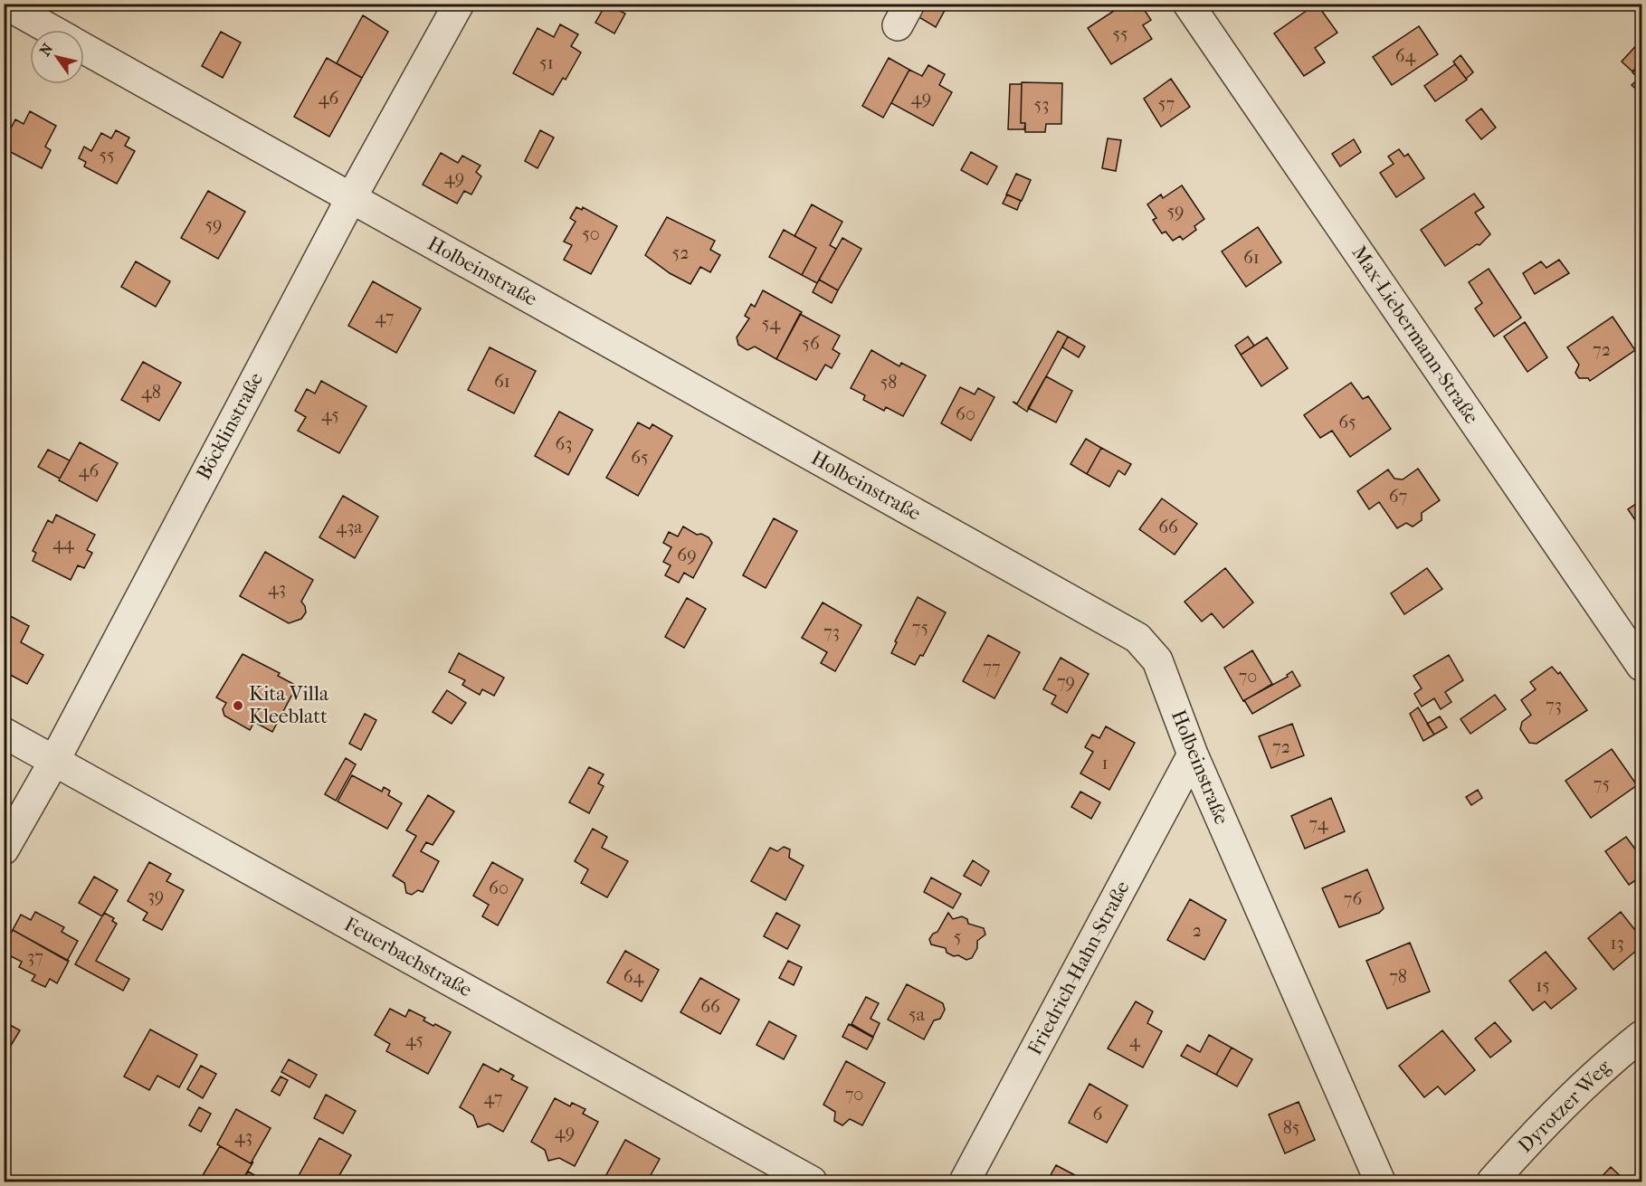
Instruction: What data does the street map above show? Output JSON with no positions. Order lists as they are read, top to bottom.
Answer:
{
  "streets": {
    "street": [
      "Holbeinstraße",
      "Max-Liebermann-Straße",
      "Böcklinstraße",
      "Feuerbachstraße",
      "Friedrich-Hahn-Straße",
      "Dyrotzer Weg"
    ]
  },
  "crossings": [
    ["Holbeinstraße", "Böcklinstraße"],
    ["Holbeinstraße", "Friedrich-Hahn-Straße"],
    ["Böcklinstraße", "Feuerbachstraße"]
  ],
  "places": ["Kita Villa Kleeblatt"],
  "house_numbers": [
    "55",
    "64",
    "51",
    "46",
    "49",
    "57",
    "53",
    "55",
    "49",
    "59",
    "59",
    "50",
    "52",
    "61",
    "47",
    "54",
    "56",
    "72",
    "61",
    "58",
    "48",
    "60",
    "45",
    "65",
    "63",
    "65",
    "46",
    "67",
    "43a",
    "66",
    "44",
    "69",
    "43",
    "75",
    "73",
    "77",
    "70",
    "79",
    "73",
    "72",
    "1",
    "75",
    "74",
    "60",
    "39",
    "76",
    "2",
    "5",
    "13",
    "37",
    "64",
    "78",
    "15",
    "66",
    "5a",
    "45",
    "4",
    "70",
    "47",
    "6",
    "85",
    "49",
    "43"
  ],
  "north": "top left"
}
